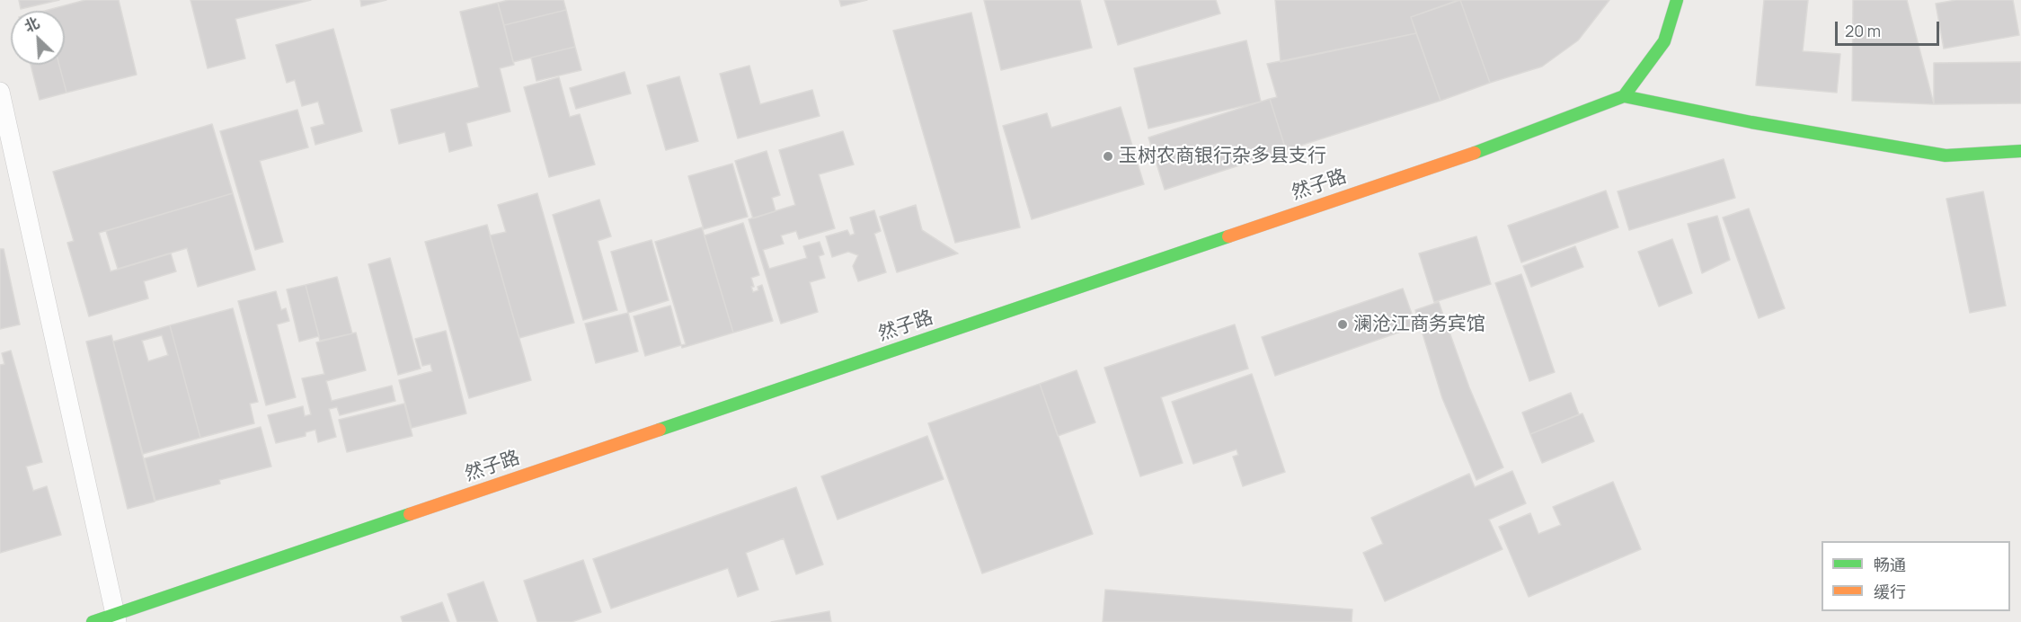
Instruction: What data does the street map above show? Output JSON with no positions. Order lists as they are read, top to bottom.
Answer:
{
  "streets": {
    "main road": ["然子路"]
  },
  "places": ["玉树农商银行杂多县支行", "澜沧江商务宾馆"],
  "legend": ["畅通", "缓行"],
  "scale_bar": "20 m",
  "north": "top left"
}
